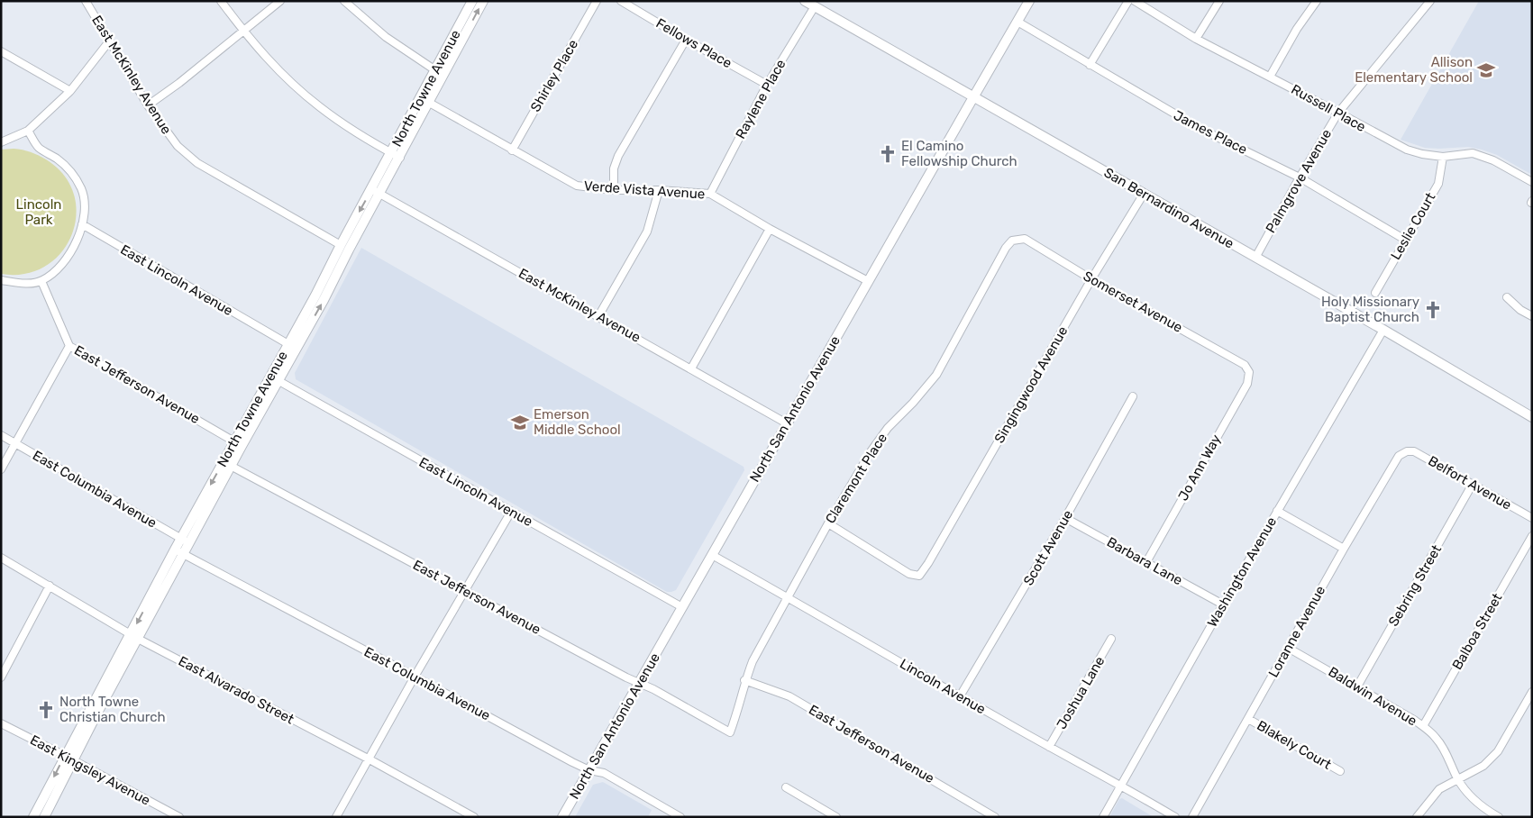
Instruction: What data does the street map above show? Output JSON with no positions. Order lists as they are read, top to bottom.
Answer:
{
  "streets": {
    "main road": ["North Towne Avenue", "San Bernardino Avenue", "North San Antonio Avenue"],
    "street": [
      "Fellows Place",
      "East McKinley Avenue",
      "Shirley Place",
      "Raylene Place",
      "Russell Place",
      "James Place",
      "Palmgrove Avenue",
      "Verde Vista Avenue",
      "Leslie Court",
      "East Lincoln Avenue",
      "Somerset Avenue",
      "East Jefferson Avenue",
      "Singingwood Avenue",
      "Jo Ann Way",
      "Claremont Place",
      "Belfort Avenue",
      "East Columbia Avenue",
      "Scott Avenue",
      "Barbara Lane",
      "Washington Avenue",
      "Sebring Street",
      "Loranne Avenue",
      "Balboa Street",
      "Lincoln Avenue",
      "East Alvarado Street",
      "Joshua Lane",
      "Baldwin Avenue",
      "Blakely Court",
      "East Kingsley Avenue"
    ]
  },
  "crossings": [
    ["Fellows Place", "Raylene Place"],
    ["East McKinley Avenue", "North Towne Avenue"],
    ["East McKinley Avenue", "North San Antonio Avenue"],
    ["Shirley Place", "Verde Vista Avenue"],
    ["North Towne Avenue", "Verde Vista Avenue"],
    ["North Towne Avenue", "East Lincoln Avenue"],
    ["North Towne Avenue", "East Jefferson Avenue"],
    ["North Towne Avenue", "East Columbia Avenue"],
    ["North Towne Avenue", "East Alvarado Street"],
    ["North Towne Avenue", "East Kingsley Avenue"],
    ["Raylene Place", "Verde Vista Avenue"],
    ["Raylene Place", "San Bernardino Avenue"],
    ["Russell Place", "Palmgrove Avenue"],
    ["Russell Place", "Leslie Court"],
    ["James Place", "Palmgrove Avenue"],
    ["James Place", "Leslie Court"],
    ["James Place", "North San Antonio Avenue"],
    ["Palmgrove Avenue", "San Bernardino Avenue"],
    ["Verde Vista Avenue", "North San Antonio Avenue"],
    ["San Bernardino Avenue", "Singingwood Avenue"],
    ["San Bernardino Avenue", "North San Antonio Avenue"],
    ["San Bernardino Avenue", "Washington Avenue"],
    ["East Lincoln Avenue", "North San Antonio Avenue"],
    ["Somerset Avenue", "Singingwood Avenue"],
    ["Somerset Avenue", "Jo Ann Way"],
    ["Somerset Avenue", "Claremont Place"],
    ["East Jefferson Avenue", "North San Antonio Avenue"],
    ["East Jefferson Avenue", "Claremont Place"],
    ["Singingwood Avenue", "Claremont Place"],
    ["North San Antonio Avenue", "East Columbia Avenue"],
    ["North San Antonio Avenue", "Lincoln Avenue"],
    ["Jo Ann Way", "Barbara Lane"],
    ["Claremont Place", "Lincoln Avenue"],
    ["Belfort Avenue", "Sebring Street"],
    ["Belfort Avenue", "Loranne Avenue"],
    ["Scott Avenue", "Barbara Lane"],
    ["Scott Avenue", "Lincoln Avenue"],
    ["Barbara Lane", "Washington Avenue"],
    ["Washington Avenue", "Lincoln Avenue"],
    ["Sebring Street", "Baldwin Avenue"],
    ["Loranne Avenue", "Baldwin Avenue"],
    ["Loranne Avenue", "Blakely Court"],
    ["Balboa Street", "Baldwin Avenue"],
    ["Lincoln Avenue", "Joshua Lane"]
  ],
  "parks": ["Lincoln Park"],
  "places": {
    "school or university": ["Allison Elementary School", "Emerson Middle School"],
    "church": ["El Camino Fellowship Church", "Holy Missionary Baptist Church", "North Towne Christian Church"]
  }
}
